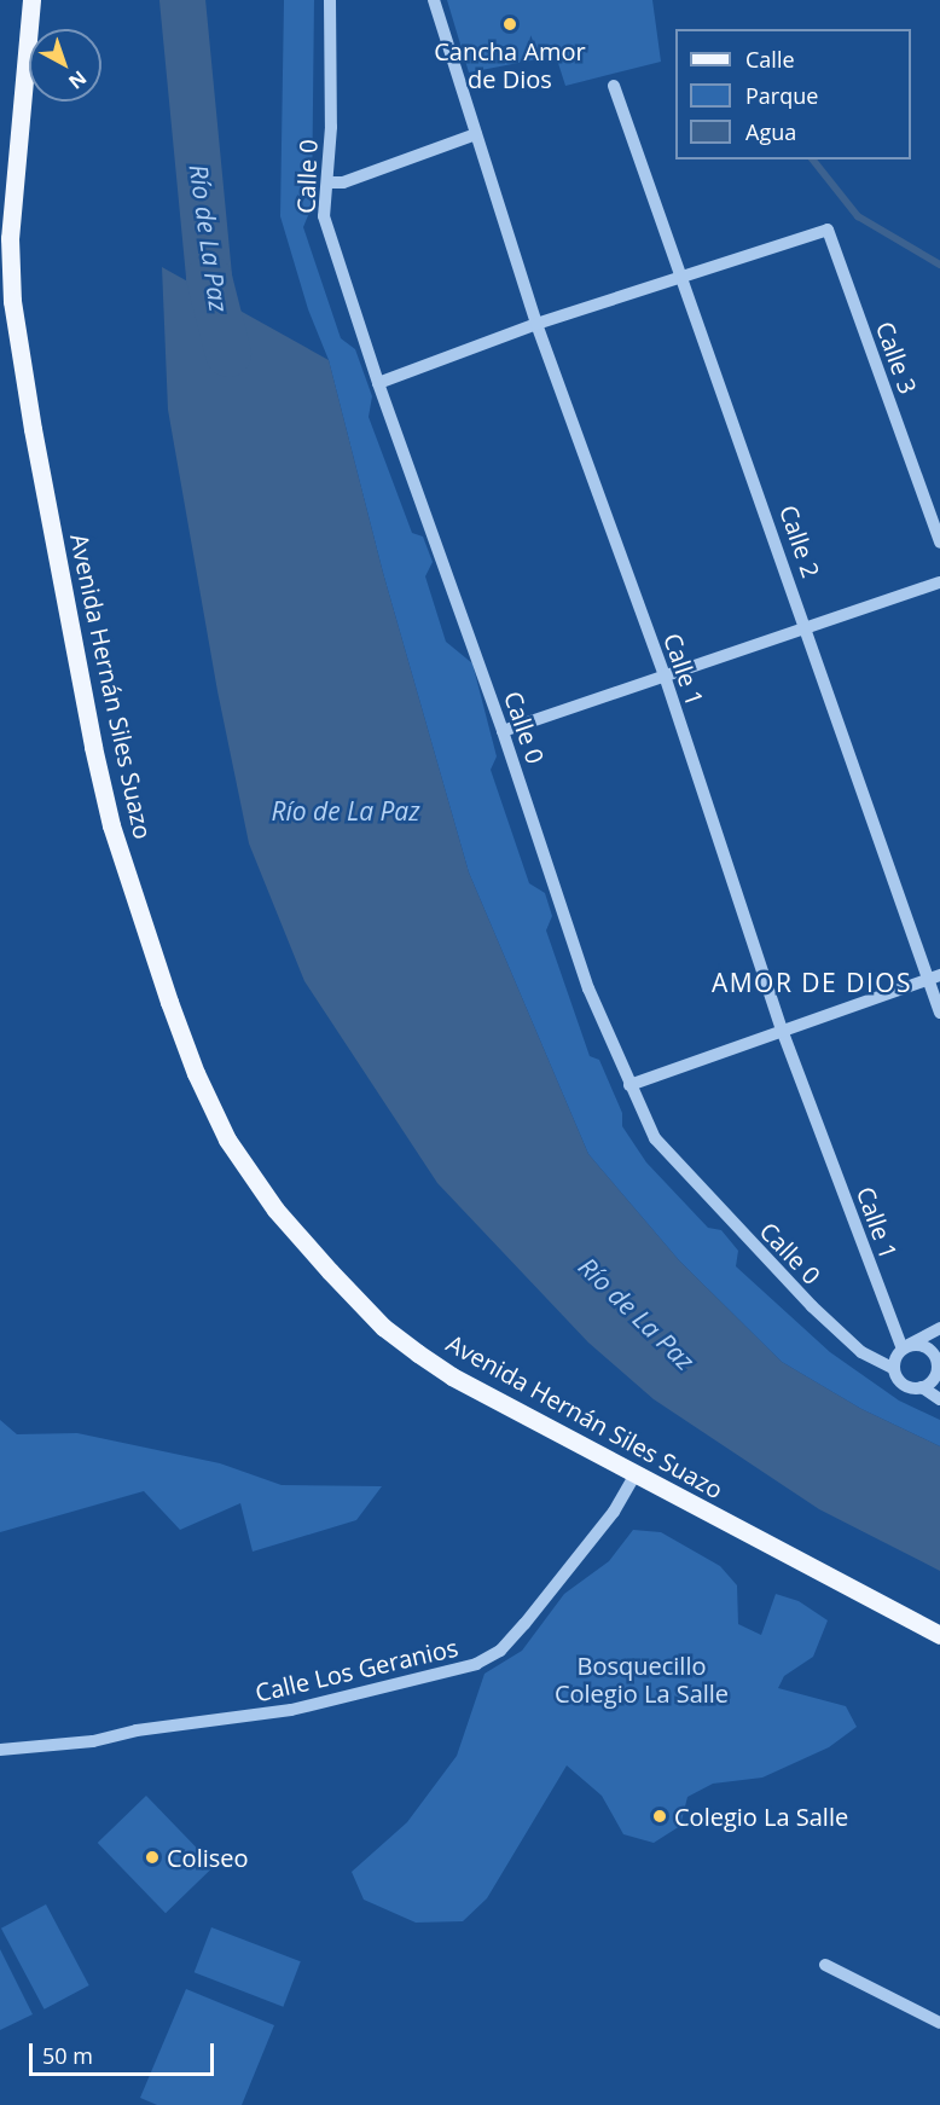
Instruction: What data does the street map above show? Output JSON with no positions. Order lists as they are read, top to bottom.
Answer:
{
  "streets": {
    "main road": ["Avenida Hernán Siles Suazo"],
    "street": [
      "Calle 0",
      "Calle 3",
      "Calle 2",
      "Calle 1",
      "Calle Los Geranios"
    ]
  },
  "crossings": [
    ["Calle 0", "Calle 1"],
    ["Calle 3", "Calle 2"],
    ["Avenida Hernán Siles Suazo", "Calle Los Geranios"]
  ],
  "districts": ["AMOR DE DIOS"],
  "water": ["Río de La Paz"],
  "parks": ["Bosquecillo Colegio La Salle"],
  "places": ["Cancha Amor de Dios", "Colegio La Salle", "Coliseo"],
  "legend": ["Calle", "Parque", "Agua"],
  "scale_bar": "50 m",
  "north": "bottom right"
}
